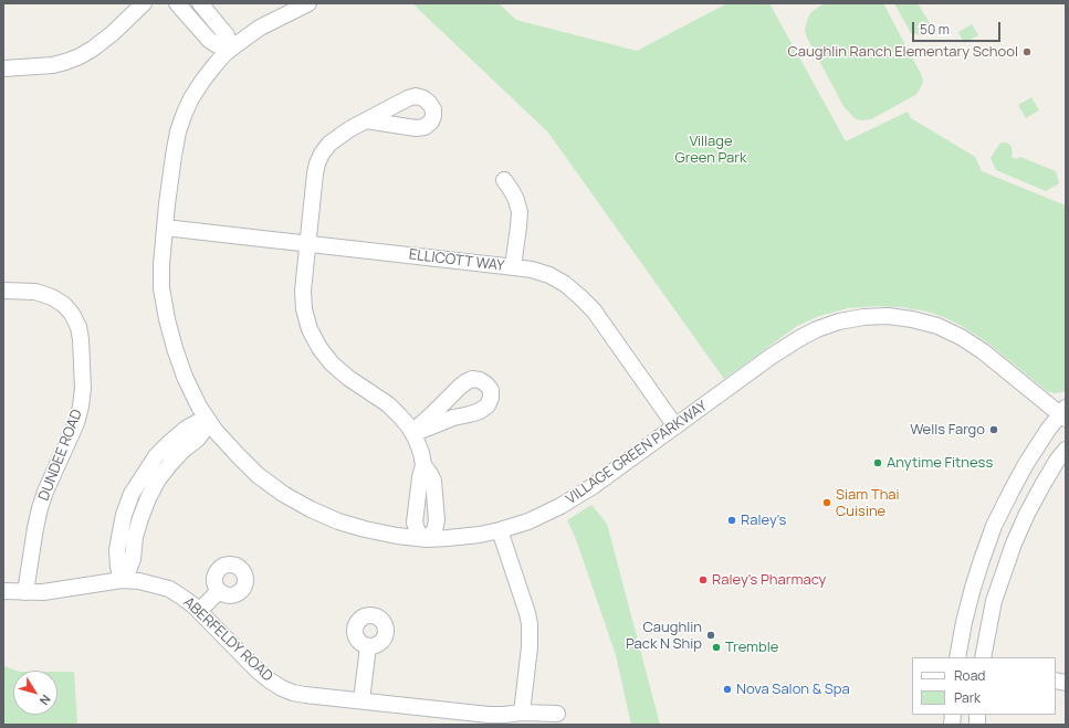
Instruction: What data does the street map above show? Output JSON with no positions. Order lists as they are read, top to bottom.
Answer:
{
  "streets": {
    "street": [
      "ELLICOTT WAY",
      "VILLAGE GREEN PARKWAY",
      "DUNDEE ROAD",
      "ABERFELDY ROAD"
    ]
  },
  "crossings": [
    ["ELLICOTT WAY", "VILLAGE GREEN PARKWAY"],
    ["DUNDEE ROAD", "ABERFELDY ROAD"]
  ],
  "parks": ["Village Green Park"],
  "places": [
    "Caughlin Ranch Elementary School",
    "Wells Fargo",
    "Anytime Fitness",
    "Siam Thai Cuisine",
    "Raley's",
    "Raley's Pharmacy",
    "Caughlin Pack N Ship",
    "Tremble",
    "Nova Salon & Spa"
  ],
  "legend": ["Road", "Park"],
  "scale_bar": "50 m",
  "north": "bottom right"
}
